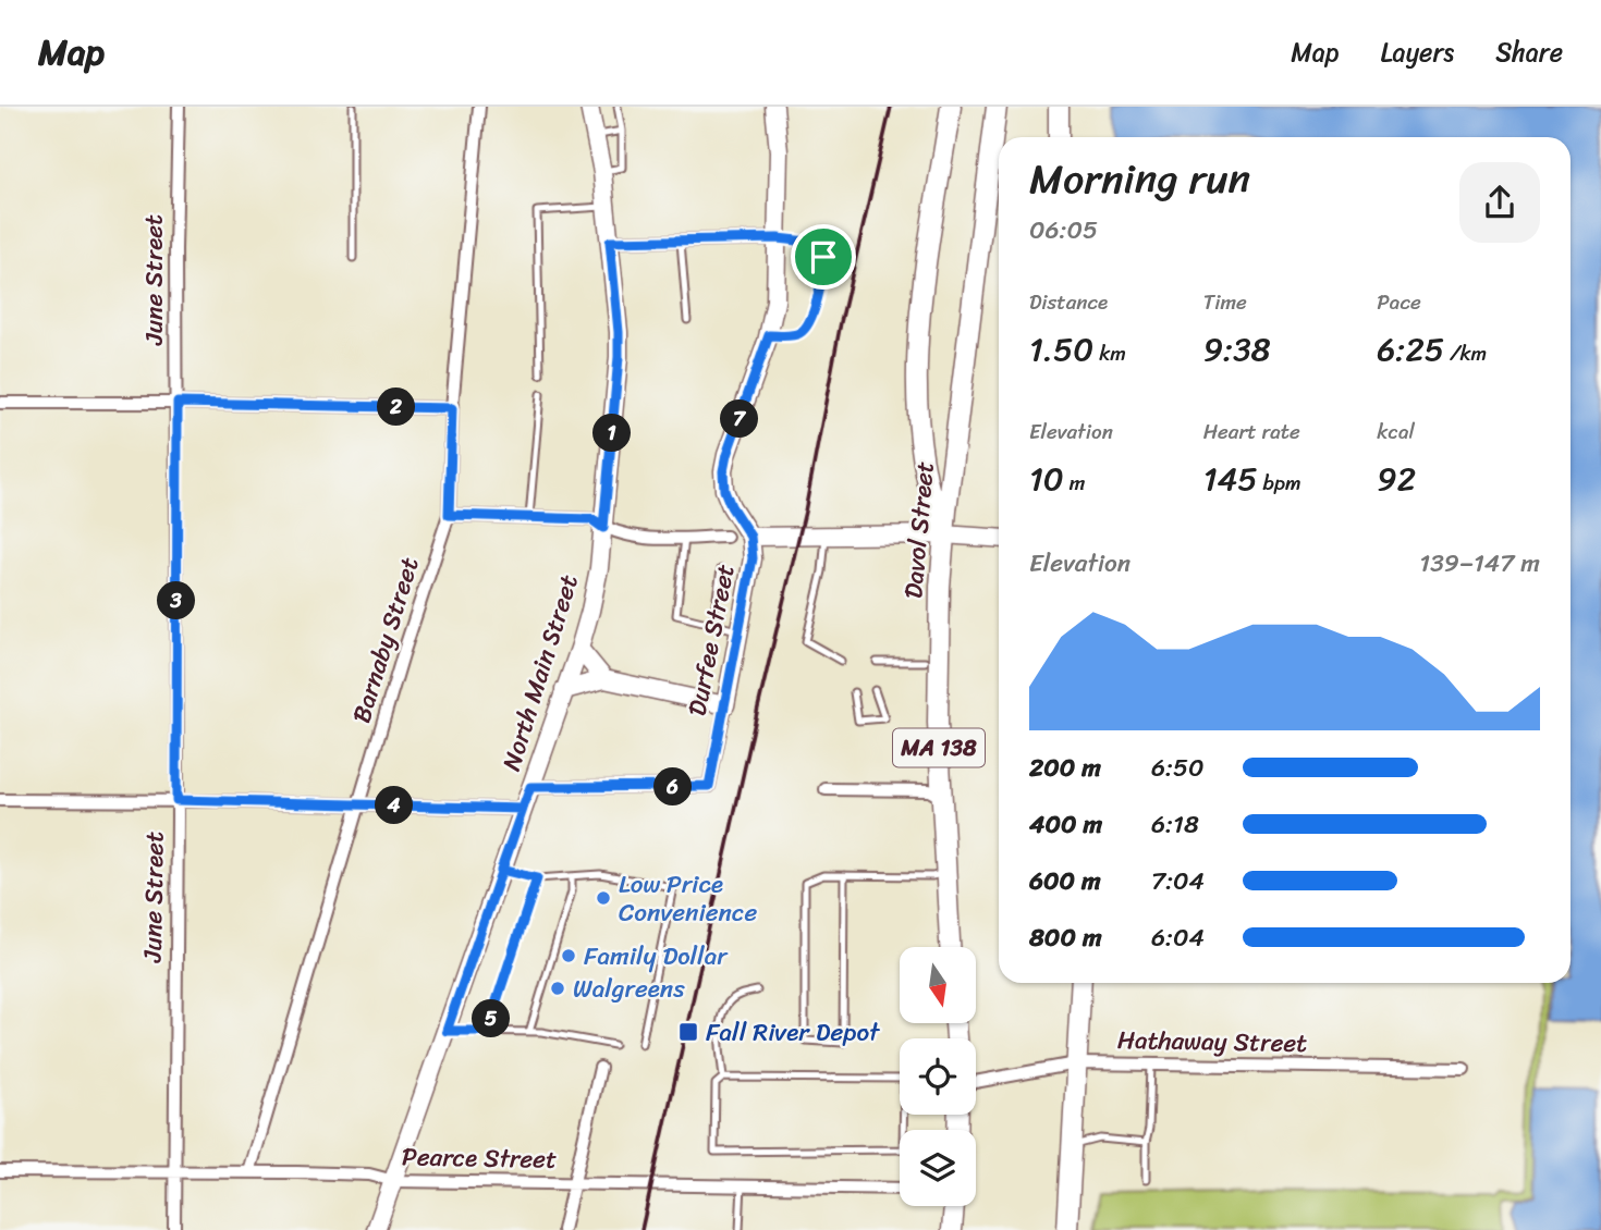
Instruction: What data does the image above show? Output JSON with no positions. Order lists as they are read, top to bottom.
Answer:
{
  "streets": {
    "highway": ["Davol Street", "MA 138"],
    "main road": ["Durfee Street", "North Main Street"],
    "street": [
      "June Street",
      "Barnaby Street",
      "Hathaway Street",
      "Pearce Street"
    ]
  },
  "crossings": [
    ["June Street", "Pearce Street"],
    ["Barnaby Street", "Pearce Street"],
    ["Durfee Street", "North Main Street"],
    ["North Main Street", "Pearce Street"]
  ],
  "places": {
    "other": ["Low Price Convenience", "Family Dollar", "Walgreens"],
    "transit": ["Fall River Depot"]
  },
  "north": "bottom",
  "page": {
    "header": "Map",
    "nav": ["Map", "Layers", "Share"],
    "heading": ["Morning run", "06:05"],
    "stats": [
      ["Distance", "1.50 km"],
      ["Time", "9:38"],
      ["Pace", "6:25 /km"],
      ["Elevation", "10 m"],
      ["Heart rate", "145 bpm"],
      ["kcal", "92"]
    ],
    "pins": [
      "2",
      "7",
      "1",
      "3",
      "6",
      "4",
      "5"
    ],
    "chart": ["Elevation", "139–147 m"],
    "list": [
      {
        "name": "200 m",
        "note": "6:50"
      },
      {
        "name": "400 m",
        "note": "6:18"
      },
      {
        "name": "600 m",
        "note": "7:04"
      },
      {
        "name": "800 m",
        "note": "6:04"
      }
    ]
  }
}
